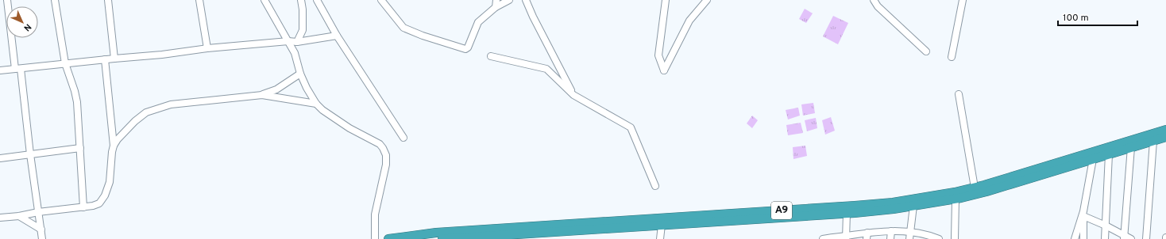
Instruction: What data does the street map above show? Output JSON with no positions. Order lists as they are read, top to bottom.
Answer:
{
  "streets": {
    "highway": ["A9"]
  },
  "scale_bar": "100 m",
  "north": "bottom right"
}
